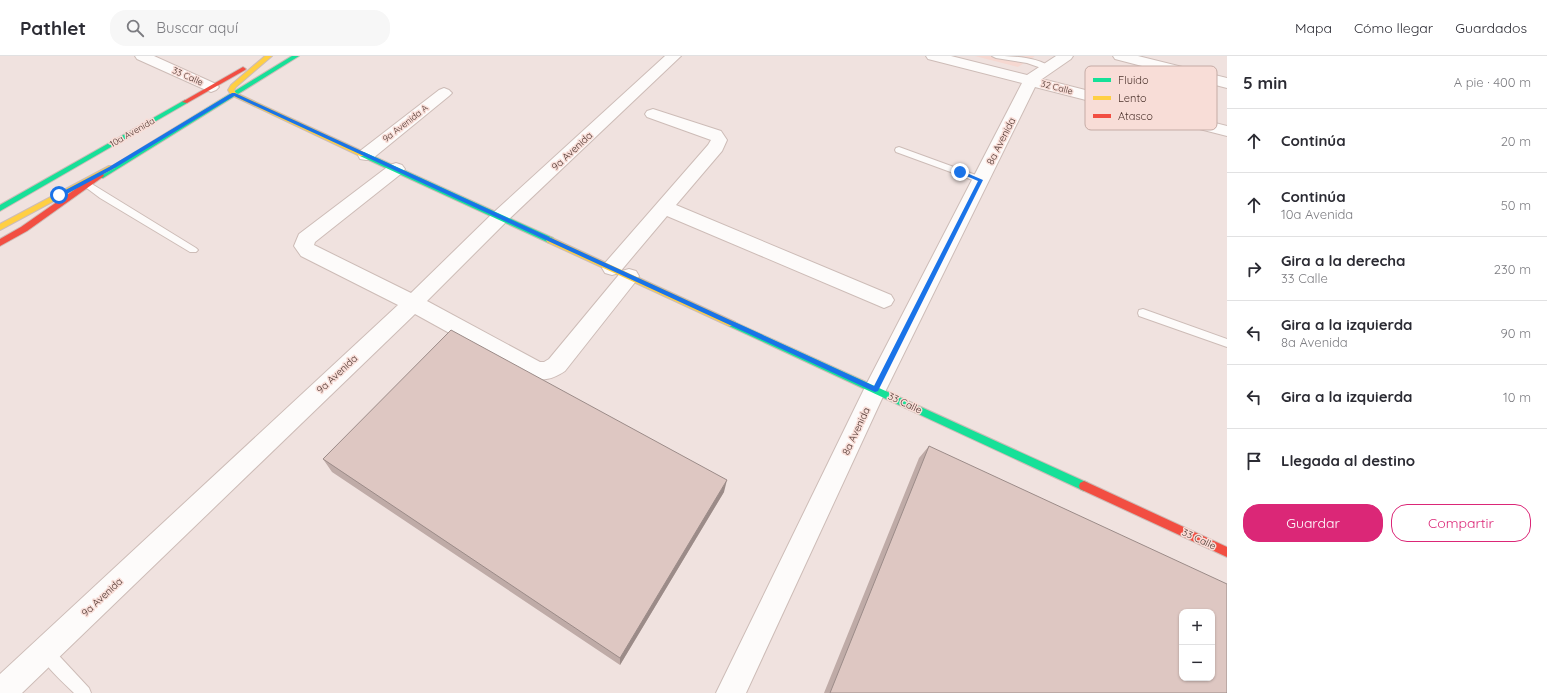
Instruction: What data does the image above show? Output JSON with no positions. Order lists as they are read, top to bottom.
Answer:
{
  "streets": {
    "street": [
      "33 Calle",
      "32 Calle",
      "9a Avenida A",
      "10a Avenida",
      "8a Avenida",
      "9a Avenida"
    ]
  },
  "crossings": [
    ["33 Calle", "9a Avenida A"],
    ["33 Calle", "10a Avenida"],
    ["33 Calle", "8a Avenida"],
    ["33 Calle", "9a Avenida"],
    ["32 Calle", "8a Avenida"]
  ],
  "legend": ["Fluido", "Lento", "Atasco"],
  "page": {
    "header": "Pathlet",
    "search": "Buscar aquí",
    "nav": ["Mapa", "Cómo llegar", "Guardados"],
    "heading": ["5 min", "A pie · 400 m"],
    "list": [
      ["Continúa", "20 m"],
      ["Continúa", "10a Avenida", "50 m"],
      ["Gira a la derecha", "33 Calle", "230 m"],
      ["Gira a la izquierda", "8a Avenida", "90 m"],
      ["Gira a la izquierda", "10 m"],
      "Llegada al destino"
    ],
    "buttons": ["Guardar", "Compartir"],
    "map_buttons": ["+", "−"]
  }
}
